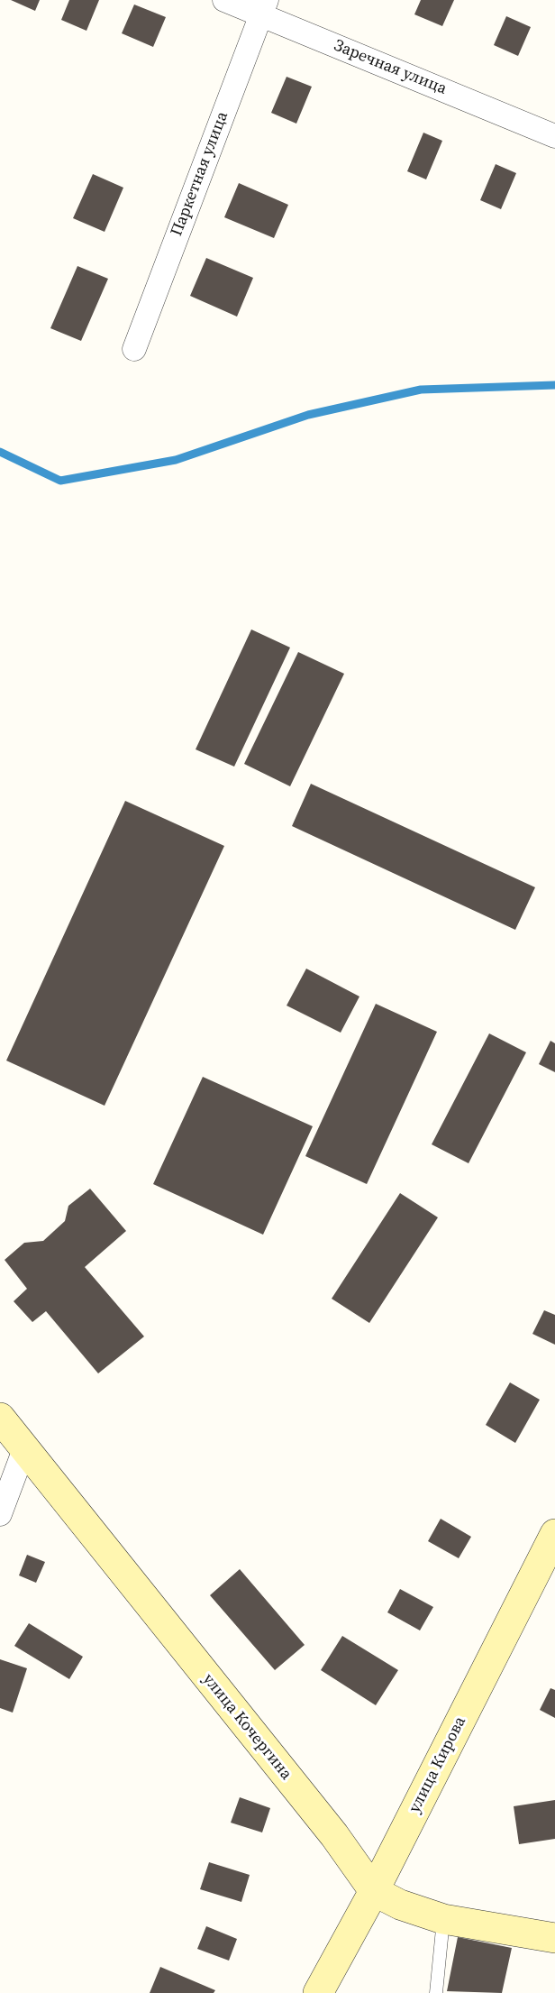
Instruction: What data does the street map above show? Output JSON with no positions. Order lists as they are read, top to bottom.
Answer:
{
  "streets": {
    "street": [
      "Заречная улица",
      "Паркетная улица",
      "улица Кочергина",
      "улица Кирова"
    ]
  },
  "crossings": [
    ["Заречная улица", "Паркетная улица"],
    ["улица Кочергина", "улица Кирова"]
  ]
}
